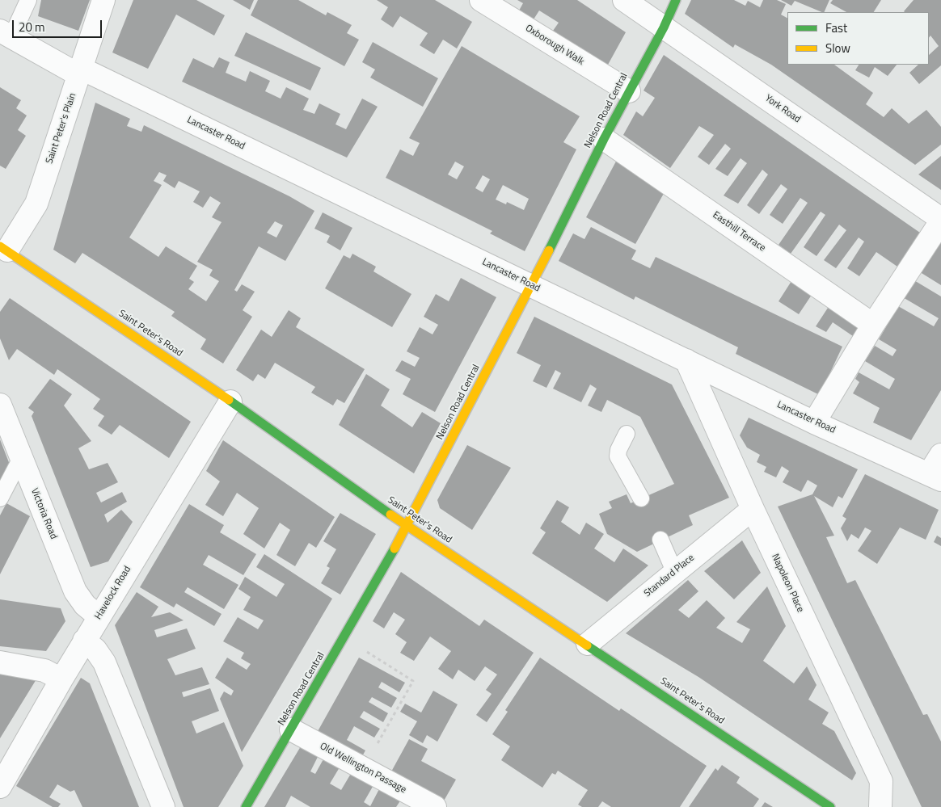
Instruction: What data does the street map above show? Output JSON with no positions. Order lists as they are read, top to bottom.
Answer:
{
  "streets": {
    "street": [
      "Oxborough Walk",
      "York Road",
      "Nelson Road Central",
      "Saint Peter's Plain",
      "Lancaster Road",
      "Easthill Terrace",
      "Saint Peter's Road",
      "Victoria Road",
      "Standard Place",
      "Napoleon Place",
      "Havelock Road",
      "Old Wellington Passage"
    ]
  },
  "crossings": [
    ["Oxborough Walk", "Nelson Road Central"],
    ["York Road", "Nelson Road Central"],
    ["Nelson Road Central", "Lancaster Road"],
    ["Nelson Road Central", "Easthill Terrace"],
    ["Nelson Road Central", "Saint Peter's Road"],
    ["Nelson Road Central", "Old Wellington Passage"],
    ["Saint Peter's Plain", "Lancaster Road"],
    ["Saint Peter's Plain", "Saint Peter's Road"],
    ["Lancaster Road", "Napoleon Place"],
    ["Saint Peter's Road", "Standard Place"],
    ["Saint Peter's Road", "Havelock Road"],
    ["Victoria Road", "Havelock Road"],
    ["Standard Place", "Napoleon Place"]
  ],
  "legend": ["Fast", "Slow"],
  "scale_bar": "20 m"
}
